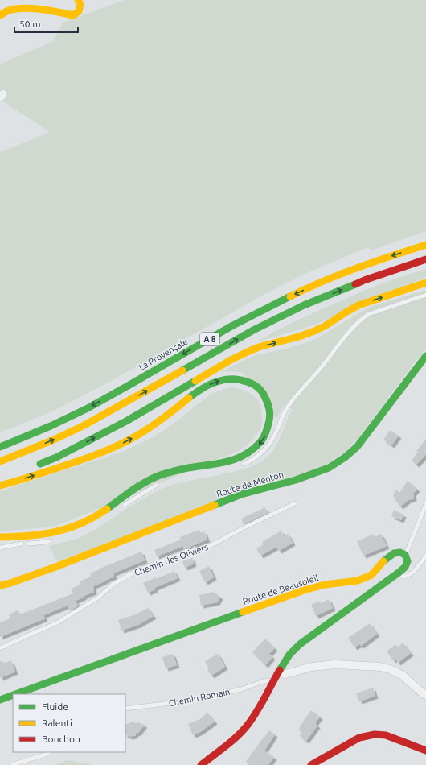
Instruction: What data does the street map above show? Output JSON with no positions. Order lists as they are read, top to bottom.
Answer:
{
  "streets": {
    "main road": [
      "A 8",
      "La Provençale",
      "Route de Menton",
      "Route de Beausoleil"
    ],
    "lane": ["Chemin des Oliviers", "Chemin Romain"]
  },
  "legend": ["Fluide", "Ralenti", "Bouchon"],
  "scale_bar": "50 m"
}
